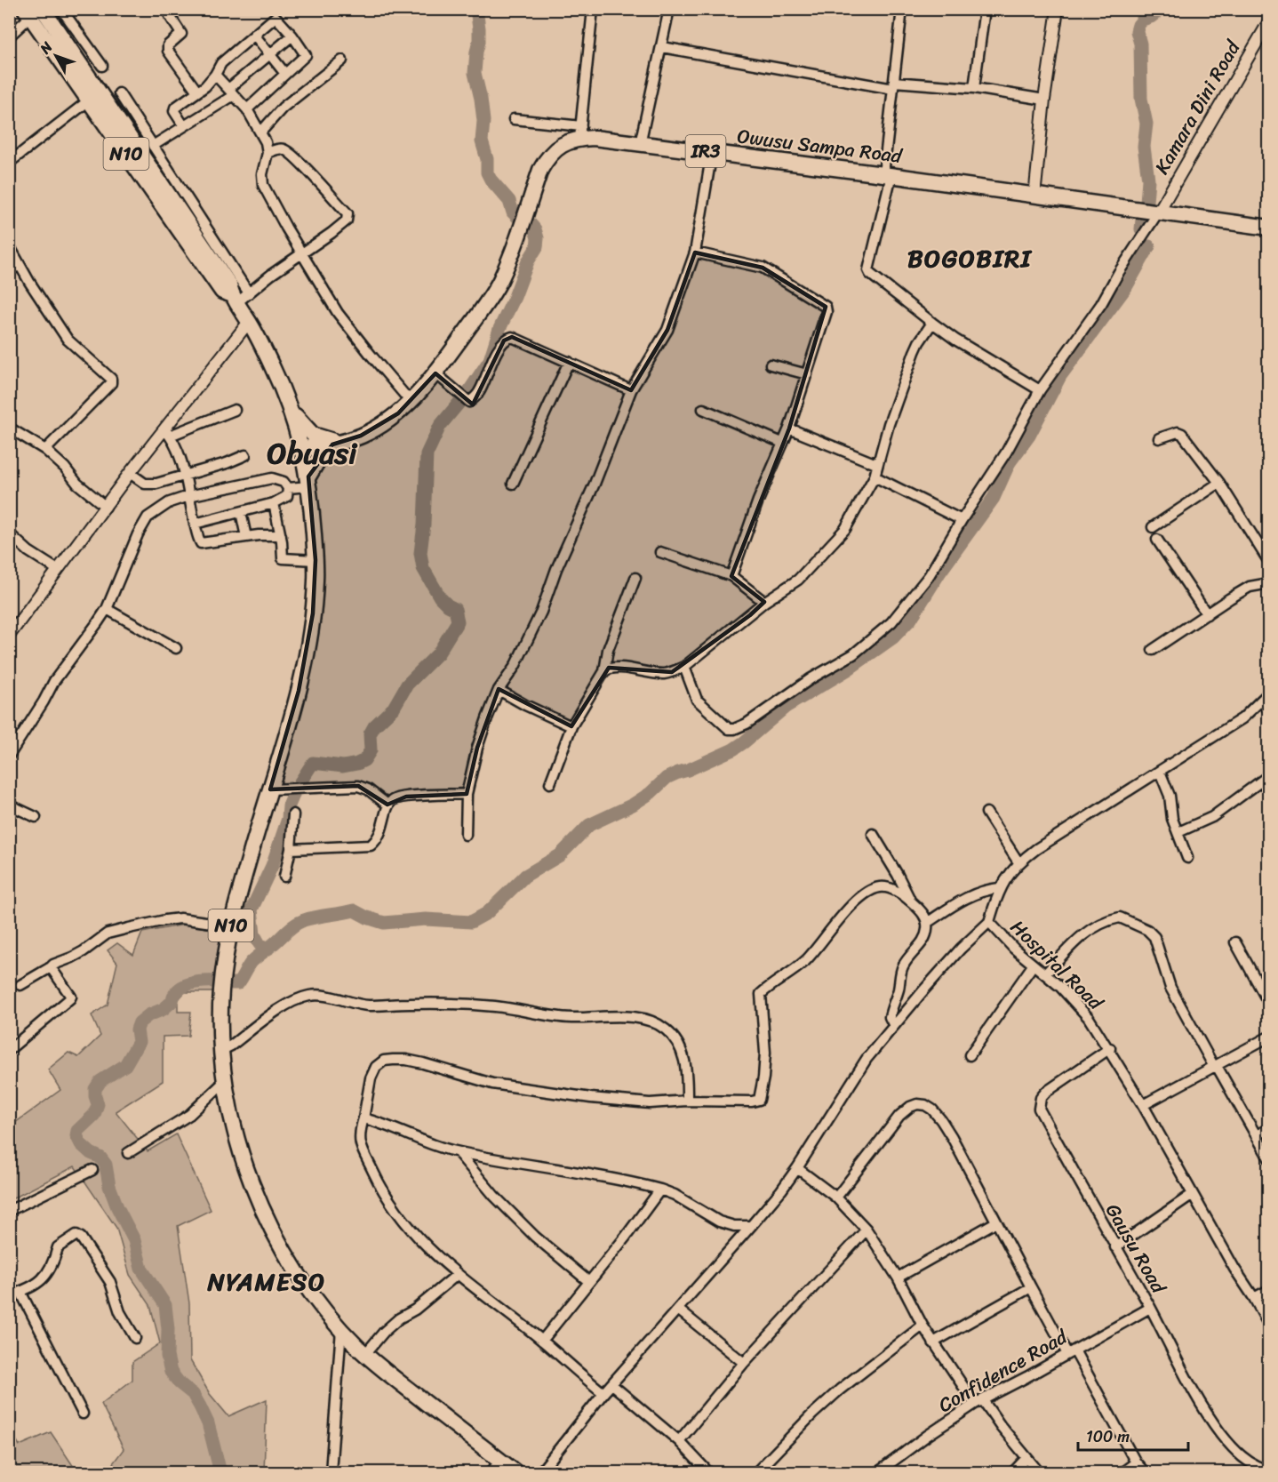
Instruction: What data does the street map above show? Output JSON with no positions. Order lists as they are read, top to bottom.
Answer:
{
  "streets": {
    "main road": ["Owusu Sampa Road", "IR3", "N10"],
    "street": [
      "Kamara Dini Road",
      "Hospital Road",
      "Gausu Road",
      "Confidence Road"
    ]
  },
  "crossings": [
    ["Kamara Dini Road", "Owusu Sampa Road"],
    ["Owusu Sampa Road", "N10"],
    ["Hospital Road", "Gausu Road"],
    ["Gausu Road", "Confidence Road"]
  ],
  "districts": ["BOGOBIRI", "Obuasi", "NYAMESO"],
  "scale_bar": "100 m",
  "north": "top left"
}
